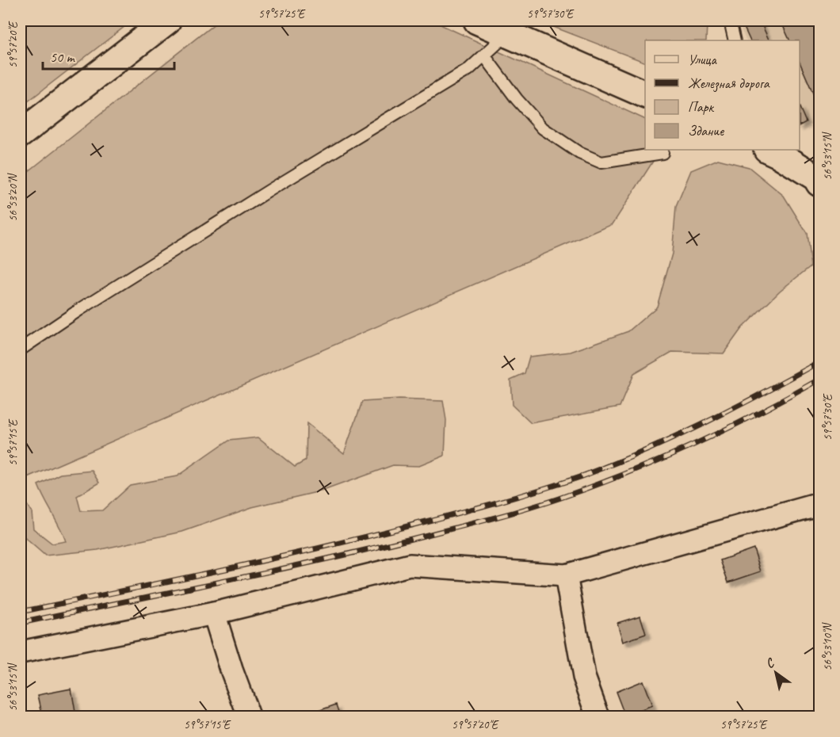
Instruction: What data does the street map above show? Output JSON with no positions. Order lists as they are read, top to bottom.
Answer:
{
  "legend": [
    "Улица",
    "Железная дорога",
    "Парк",
    "Здание"
  ],
  "scale_bar": "50 m",
  "north": "top left",
  "coordinates": [
    "59°57'25\"E",
    "59°57'30\"E",
    "59°57'20\"E",
    "56°53'15\"N",
    "56°53'20\"N",
    "59°57'15\"E",
    "56°53'10\"N"
  ]
}
